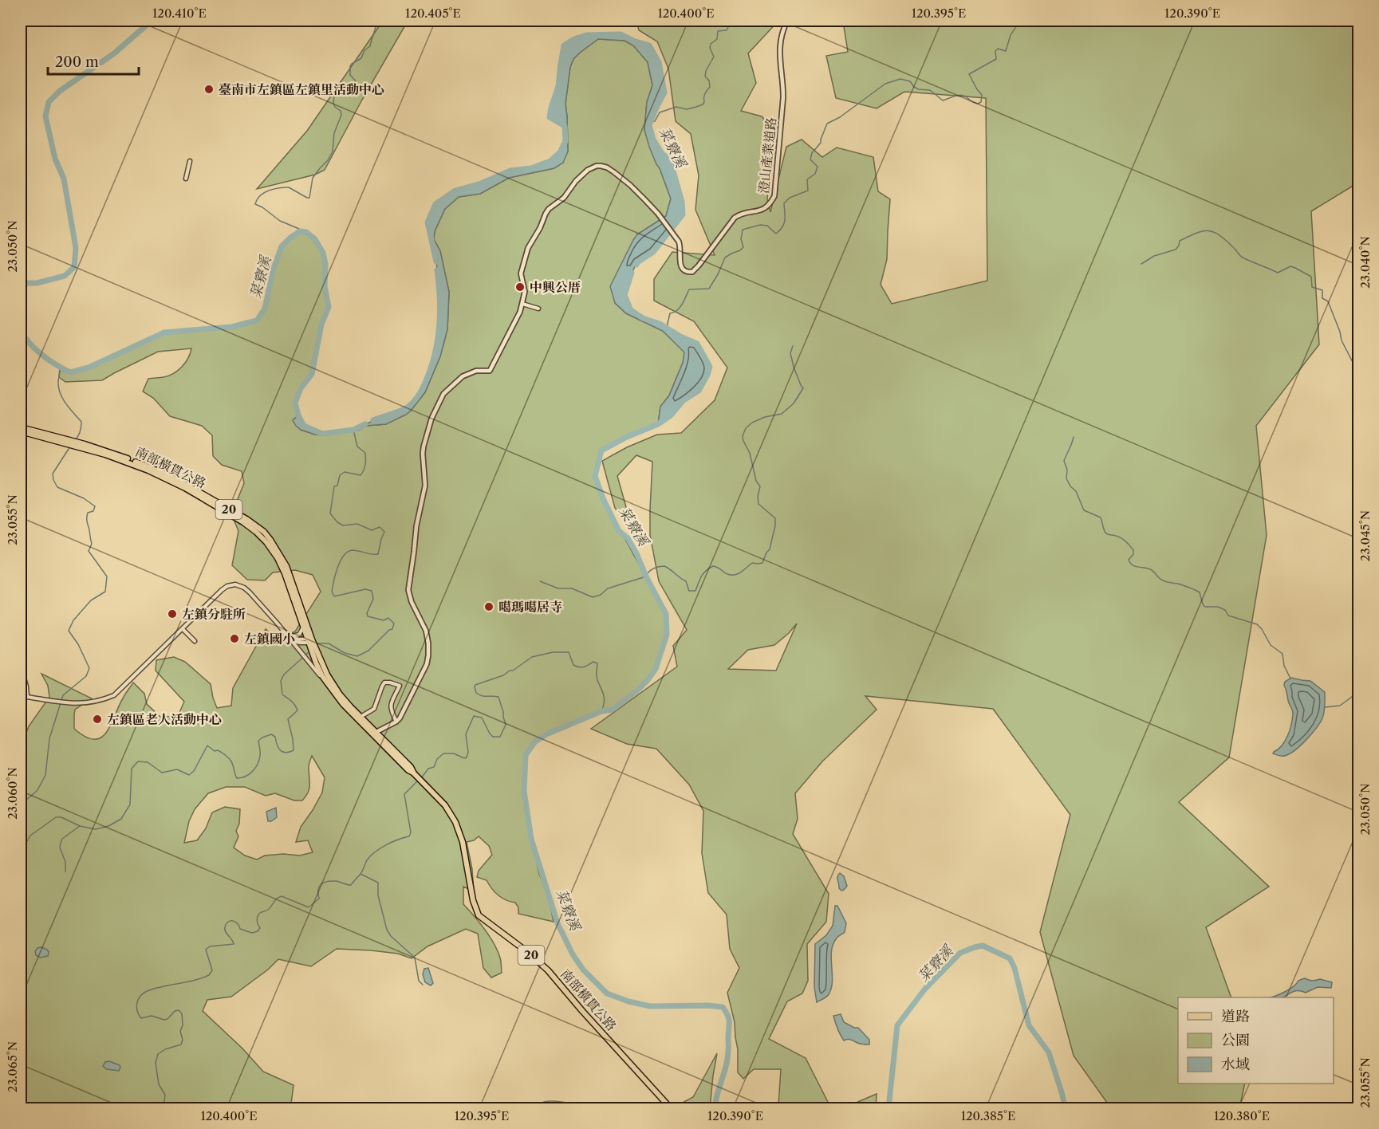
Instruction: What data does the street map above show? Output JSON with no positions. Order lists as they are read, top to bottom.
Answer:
{
  "streets": {
    "main road": ["南部橫貫公路", "20"],
    "street": ["澄山產業道路"]
  },
  "crossings": [
    ["南部橫貫公路", "20"]
  ],
  "water": ["菜竂溪"],
  "places": [
    "臺南市左鎮區左鎮里活動中心",
    "中興公厝",
    "噶瑪噶居寺",
    "左鎮分駐所",
    "左鎮國小",
    "左鎮區老人活動中心"
  ],
  "legend": ["道路", "公園", "水域"],
  "scale_bar": "200 m",
  "coordinates": [
    "120.410°E",
    "120.405°E",
    "120.400°E",
    "120.395°E",
    "120.390°E",
    "23.050°N",
    "23.040°N",
    "23.055°N",
    "23.045°N",
    "23.060°N",
    "23.065°N",
    "120.385°E",
    "120.380°E"
  ]
}
